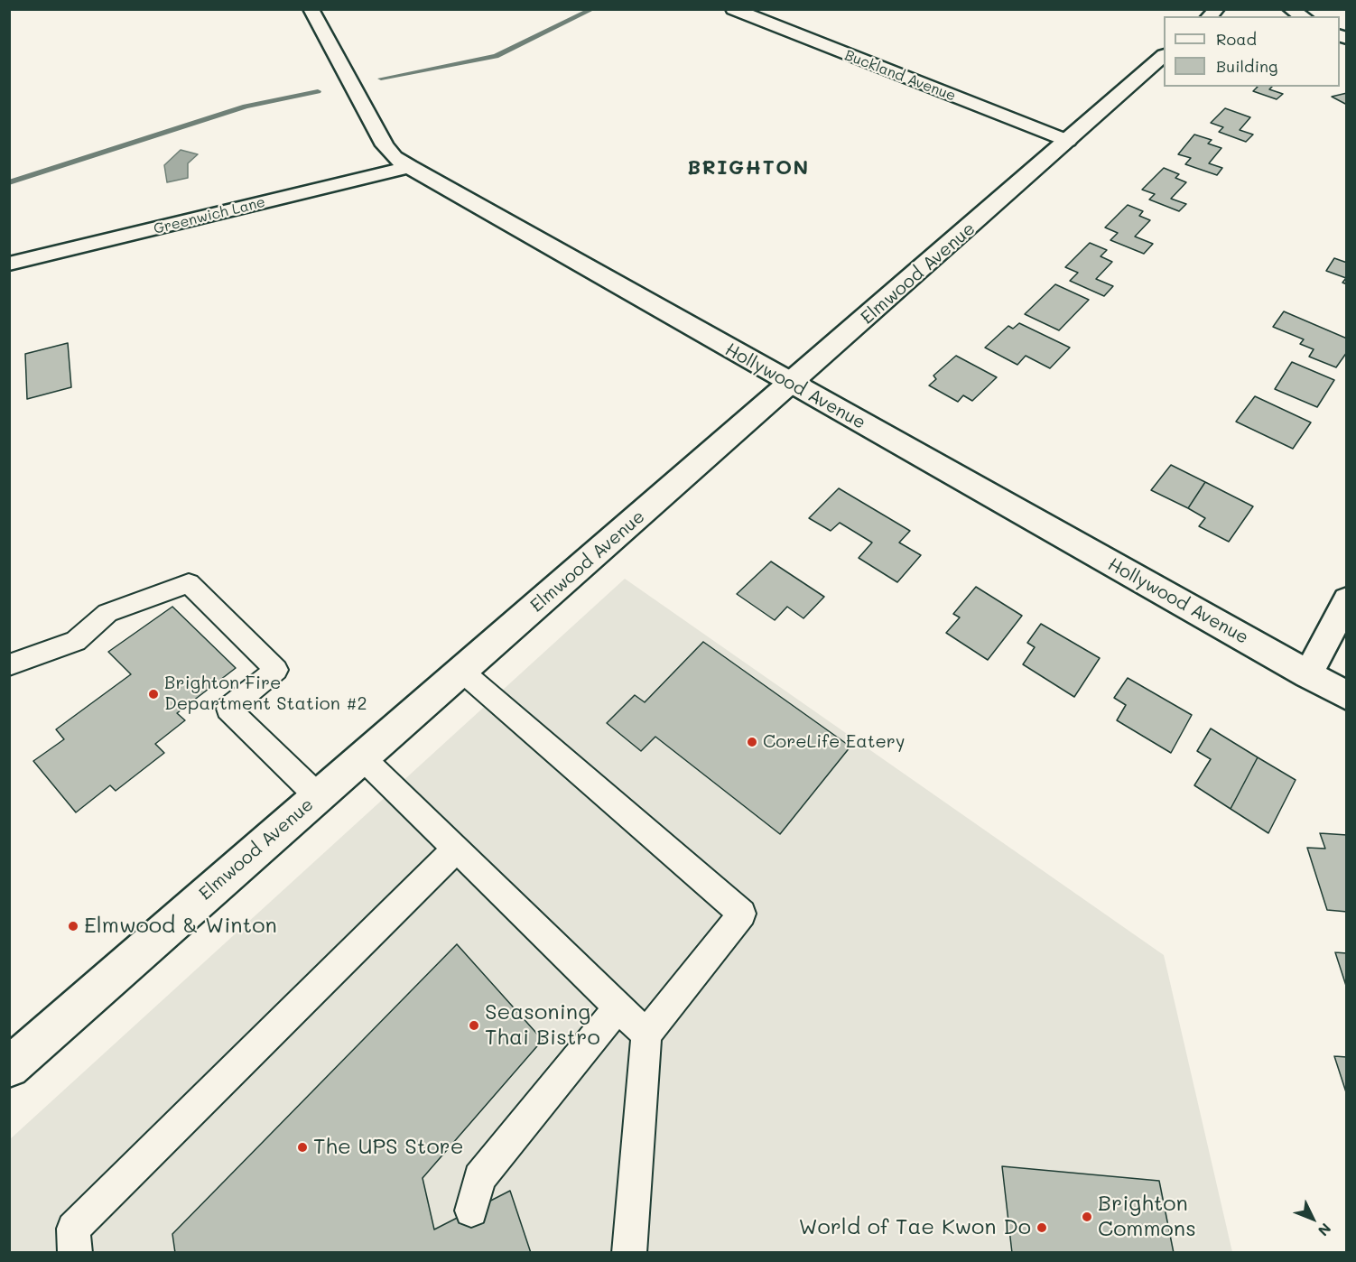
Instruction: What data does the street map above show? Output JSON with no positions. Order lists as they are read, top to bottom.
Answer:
{
  "streets": {
    "street": [
      "Buckland Avenue",
      "Greenwich Lane",
      "Elmwood Avenue",
      "Hollywood Avenue"
    ]
  },
  "crossings": [
    ["Buckland Avenue", "Elmwood Avenue"],
    ["Greenwich Lane", "Hollywood Avenue"],
    ["Elmwood Avenue", "Hollywood Avenue"]
  ],
  "districts": ["BRIGHTON"],
  "places": [
    "Brighton Fire Department Station #2",
    "CoreLife Eatery",
    "Elmwood & Winton",
    "Seasoning Thai Bistro",
    "The UPS Store",
    "Brighton Commons",
    "World of Tae Kwon Do"
  ],
  "legend": ["Road", "Building"],
  "north": "bottom right"
}
